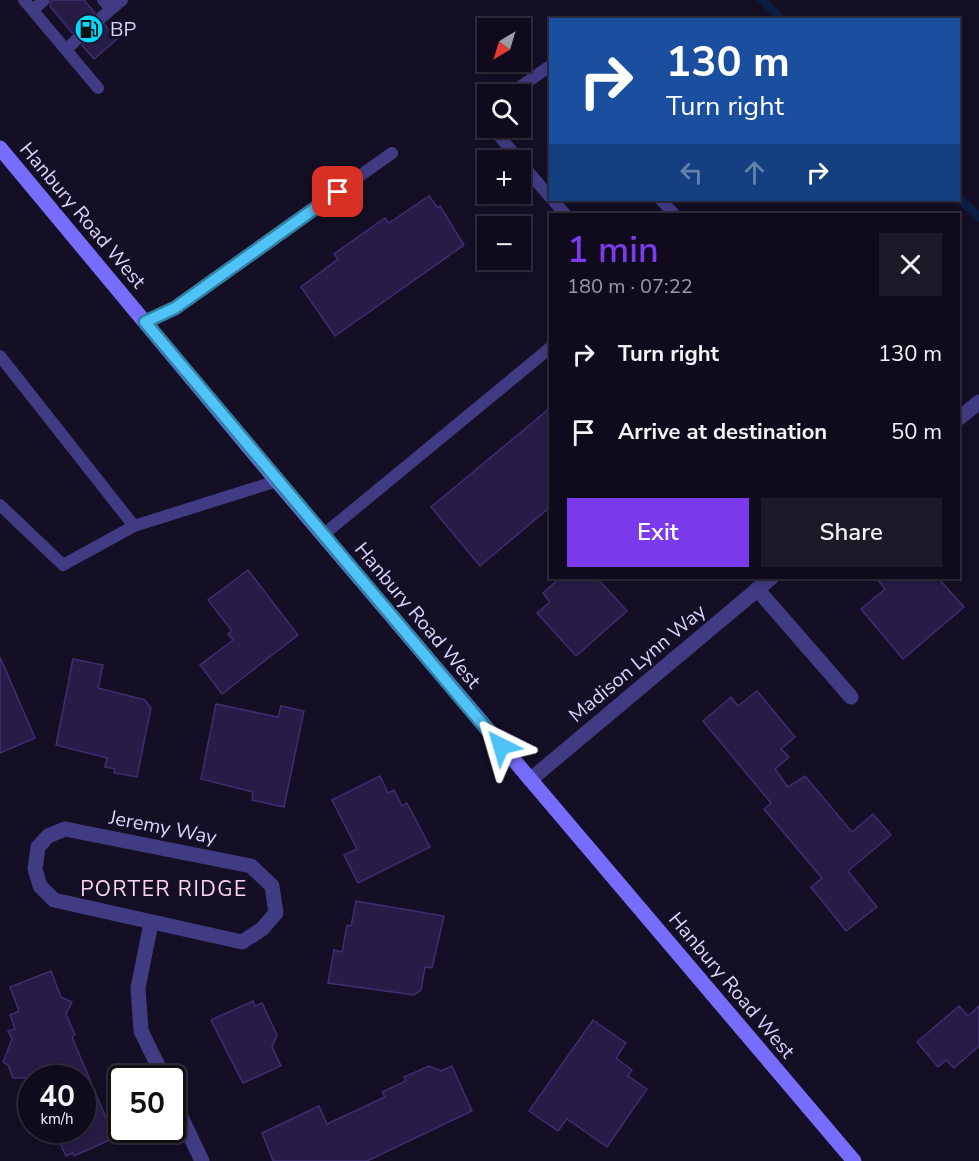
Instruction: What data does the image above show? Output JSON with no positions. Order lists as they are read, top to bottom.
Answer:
{
  "streets": {
    "main road": ["Hanbury Road West"],
    "street": ["Madison Lynn Way", "Jeremy Way"]
  },
  "crossings": [
    ["Hanbury Road West", "Madison Lynn Way"]
  ],
  "districts": ["PORTER RIDGE"],
  "places": {
    "fuel station": ["BP"]
  },
  "north": "bottom left",
  "page": {
    "map_buttons": ["+", "−"],
    "turn": ["130 m", "Turn right"],
    "heading": ["1 min", "180 m · 07:22"],
    "list": [
      {
        "name": "Turn right",
        "value": "130 m"
      },
      {
        "name": "Arrive at destination",
        "value": "50 m"
      }
    ],
    "buttons": ["Exit", "Share"],
    "speed": "40 km/h",
    "limit": "50"
  }
}
